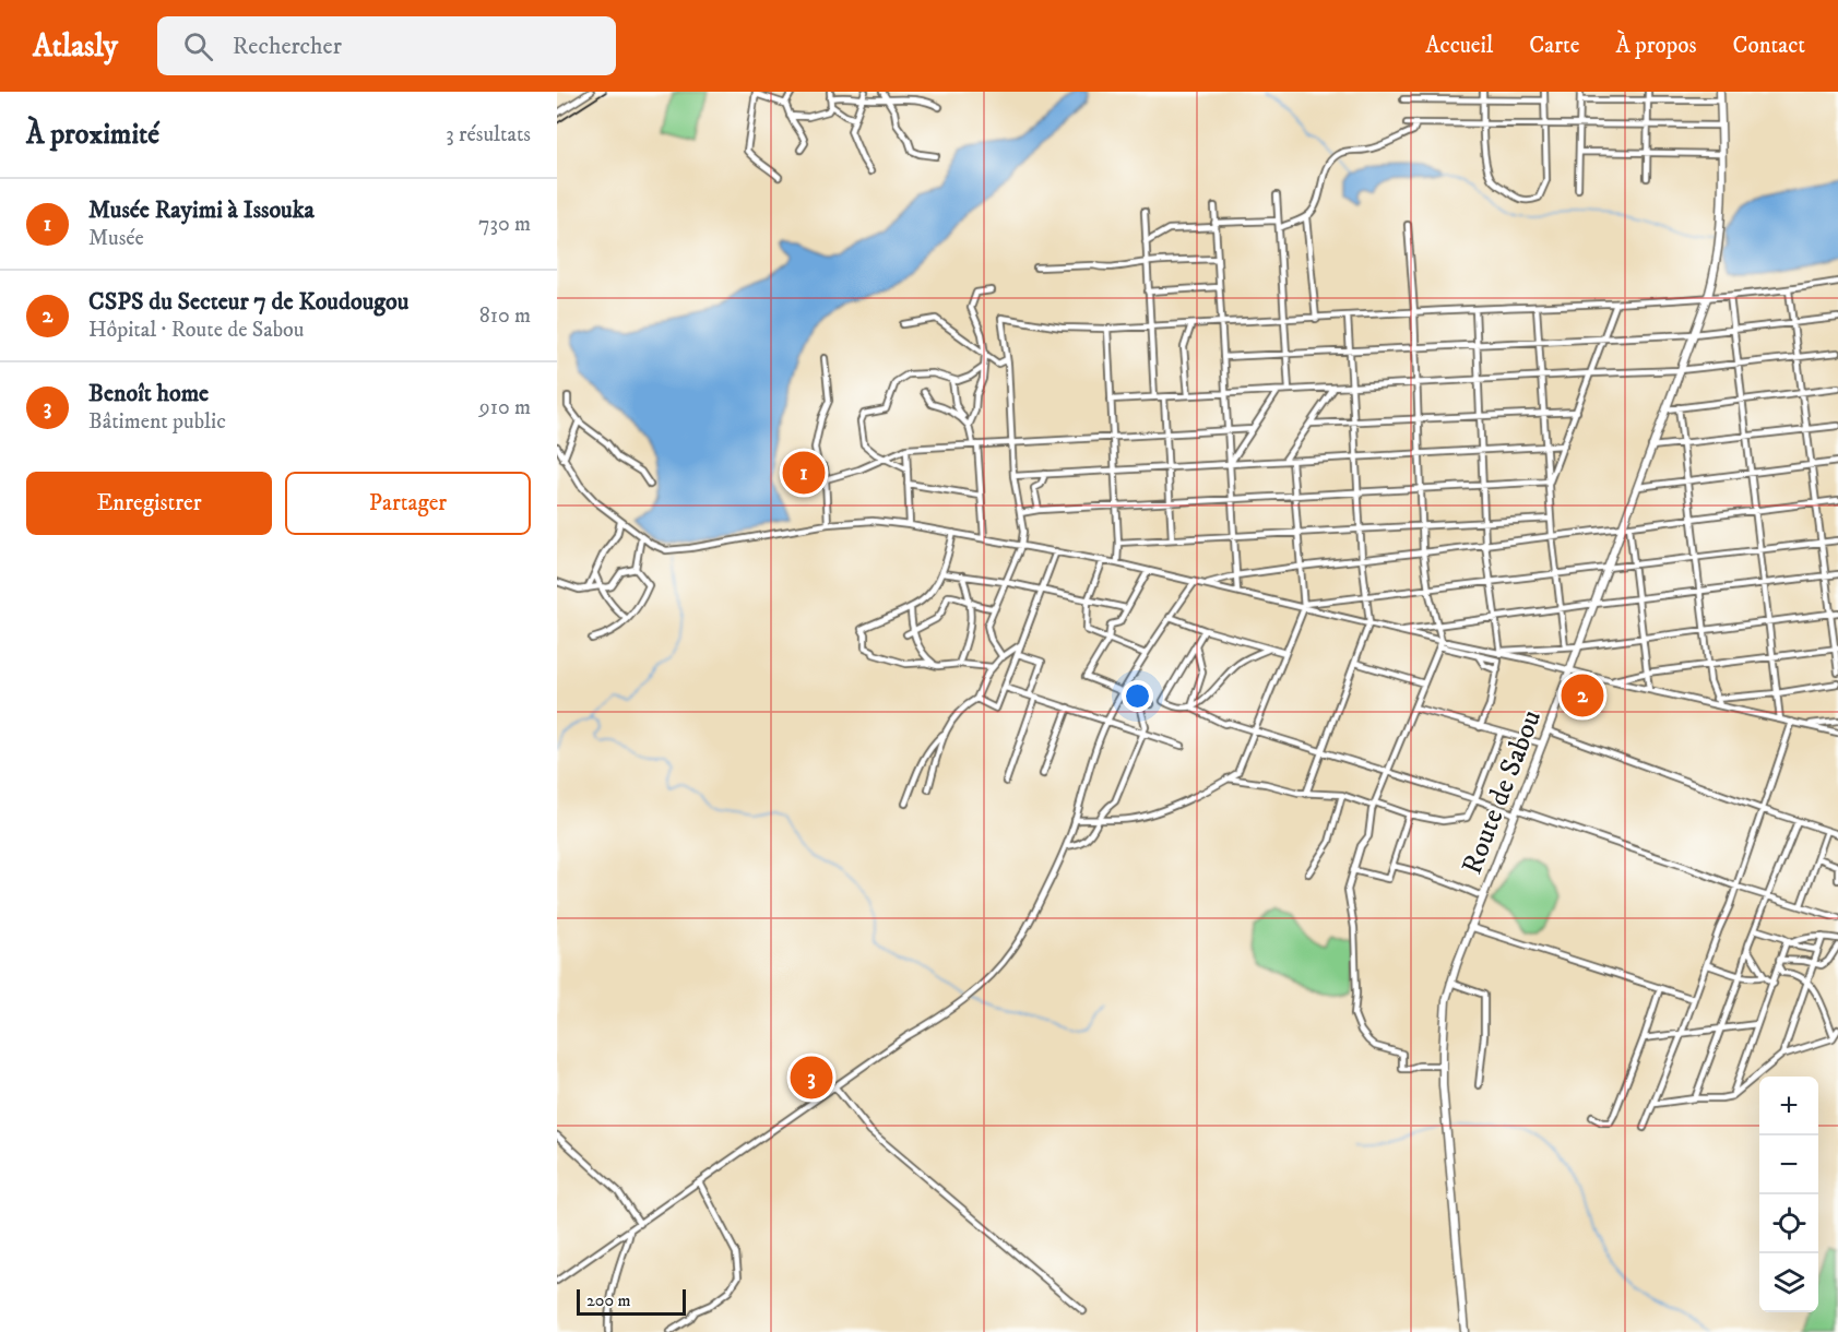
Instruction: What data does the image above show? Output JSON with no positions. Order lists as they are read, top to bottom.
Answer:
{
  "streets": {
    "main road": ["Route de Sabou"]
  },
  "scale_bar": "200 m",
  "page": {
    "header": "Atlasly",
    "search": "Rechercher",
    "nav": [
      "Accueil",
      "Carte",
      "À propos",
      "Contact"
    ],
    "heading": ["À proximité", "3 résultats"],
    "list": [
      {
        "mark": "1",
        "name": "Musée Rayimi à Issouka",
        "note": "Musée",
        "value": "730 m"
      },
      {
        "mark": "2",
        "name": "CSPS du Secteur 7 de Koudougou",
        "note": "Hôpital · Route de Sabou",
        "value": "810 m"
      },
      {
        "mark": "3",
        "name": "Benoît home",
        "note": "Bâtiment public",
        "value": "910 m"
      }
    ],
    "pins": ["1", "2", "3"],
    "buttons": ["Enregistrer", "Partager"],
    "map_buttons": ["+", "−"],
    "scale": "200 m"
  }
}
